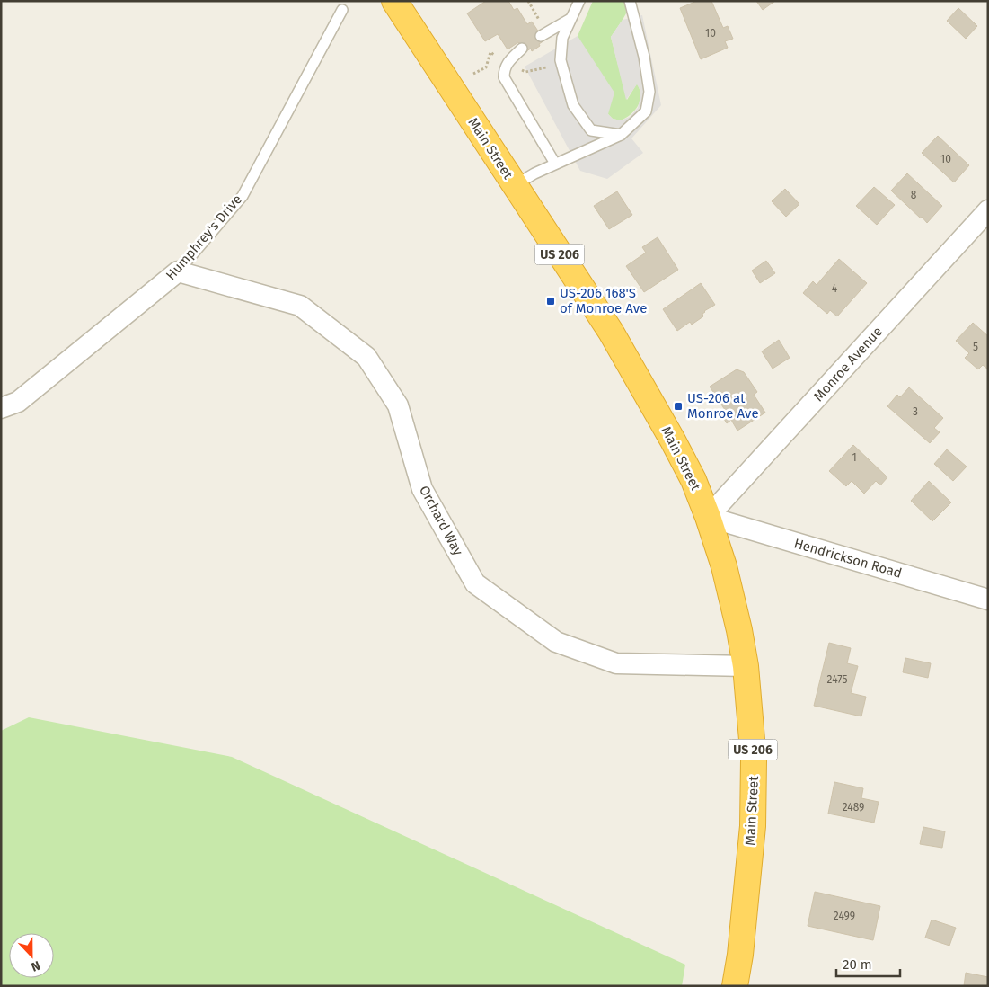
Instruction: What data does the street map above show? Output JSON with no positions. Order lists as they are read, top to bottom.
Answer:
{
  "streets": {
    "highway": ["Main Street", "US 206"],
    "street": [
      "Humphrey's Drive",
      "Monroe Avenue",
      "Orchard Way",
      "Hendrickson Road"
    ]
  },
  "crossings": [
    ["Main Street", "Monroe Avenue"],
    ["Main Street", "Orchard Way"],
    ["Main Street", "Hendrickson Road"],
    ["Humphrey's Drive", "Orchard Way"],
    ["Monroe Avenue", "Hendrickson Road"]
  ],
  "places": {
    "transit": ["US-206 168'S of Monroe Ave", "US-206 at Monroe Ave"]
  },
  "house_numbers": [
    "10",
    "10",
    "8",
    "4",
    "5",
    "3",
    "1",
    "2475",
    "2489",
    "2499"
  ],
  "scale_bar": "20 m",
  "north": "bottom"
}
